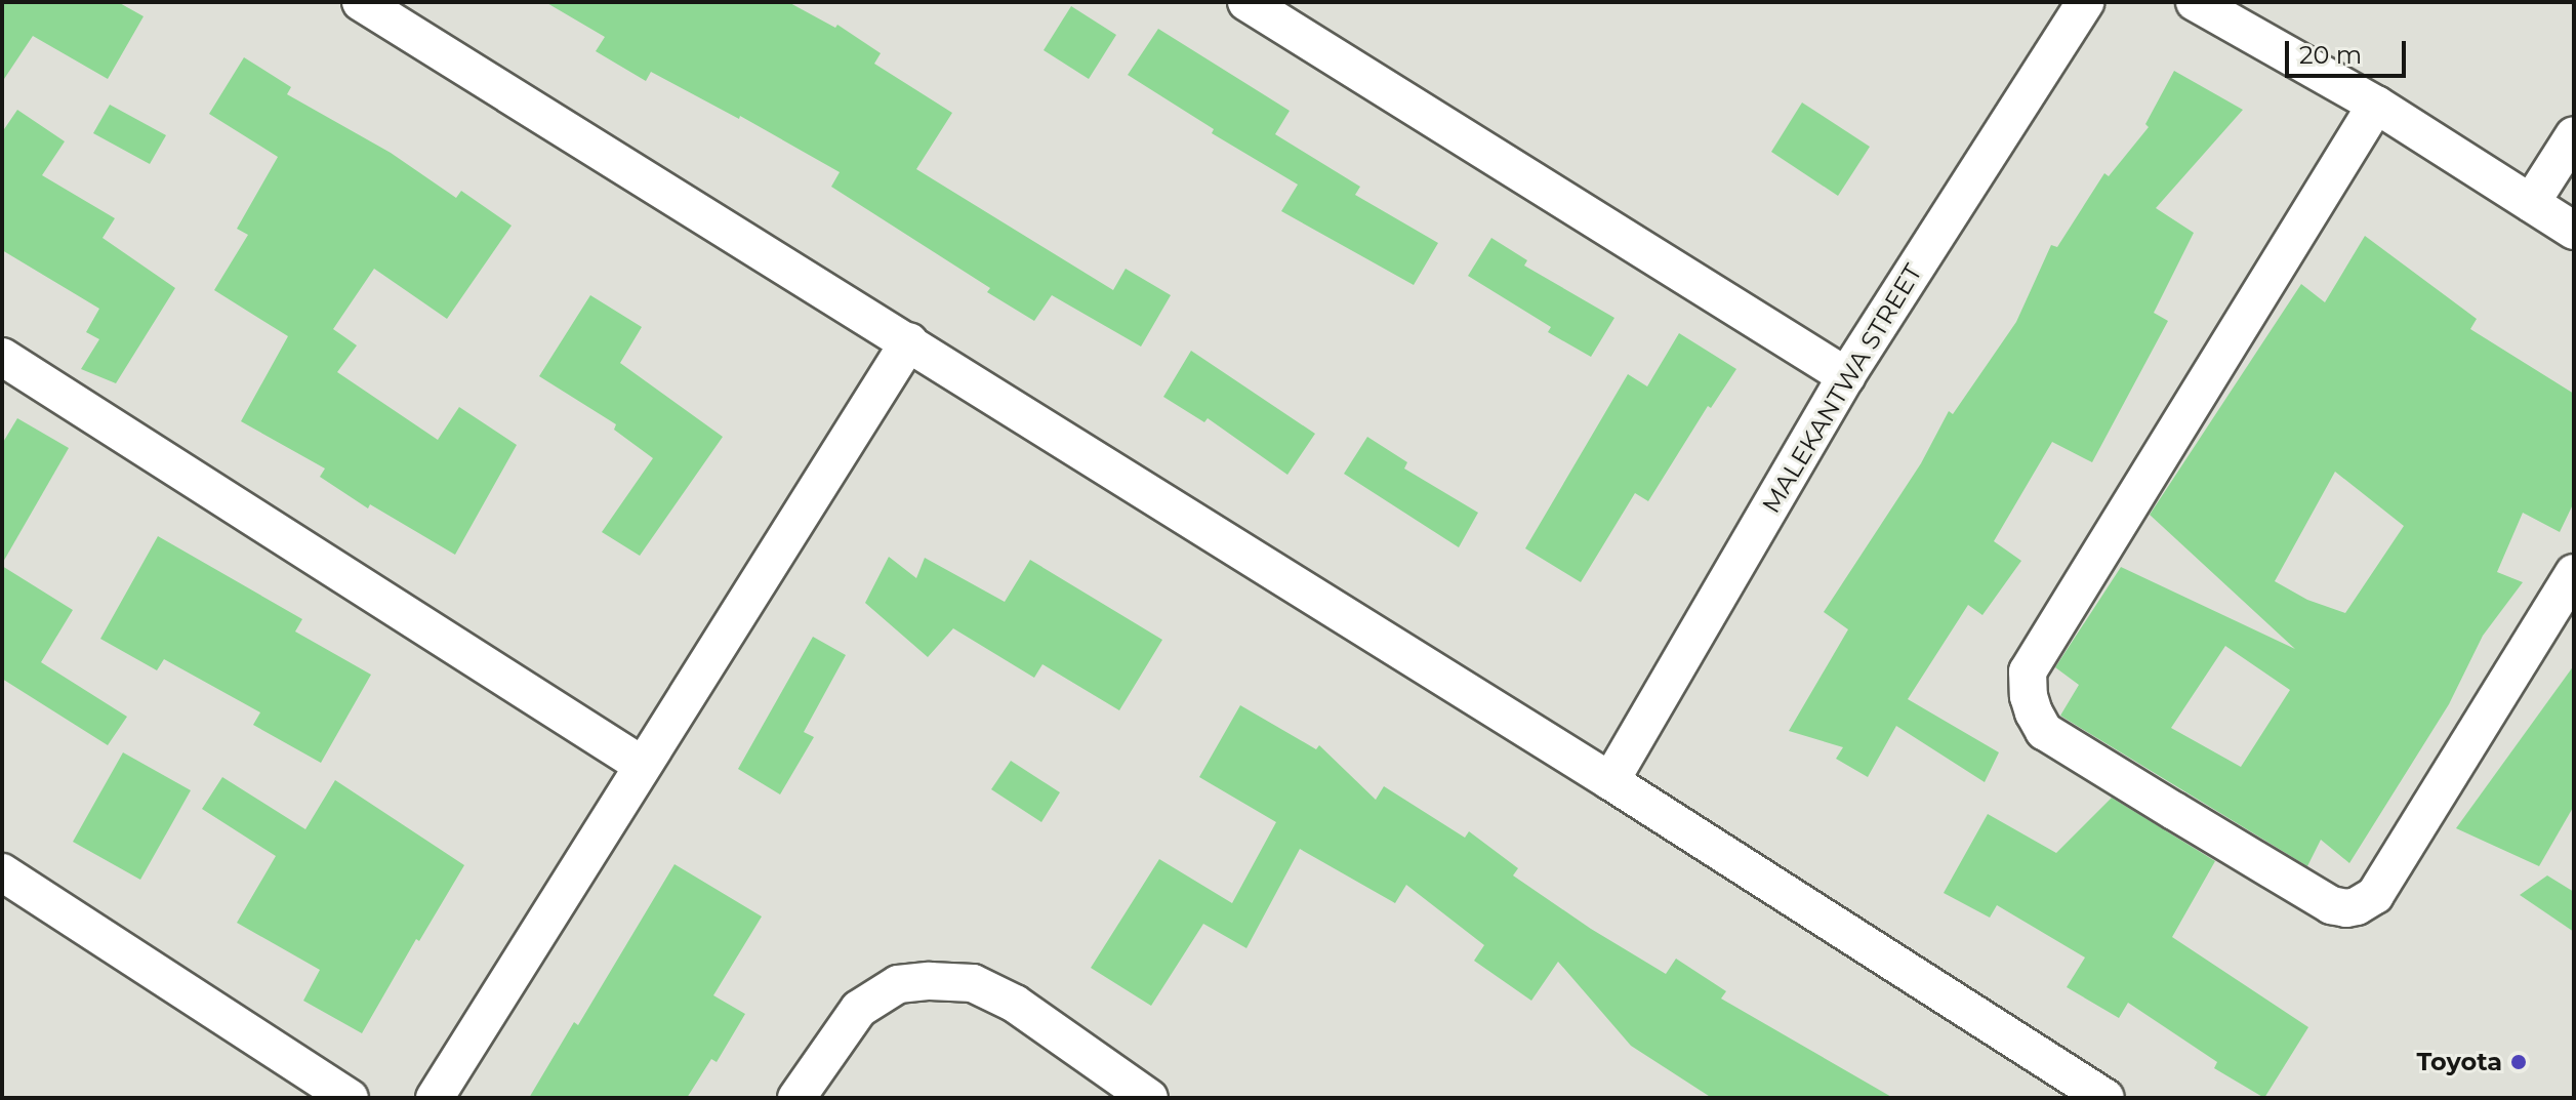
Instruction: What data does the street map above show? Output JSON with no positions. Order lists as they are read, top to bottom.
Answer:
{
  "streets": {
    "street": ["MALEKANTWA STREET"]
  },
  "places": ["Toyota"],
  "scale_bar": "20 m"
}
